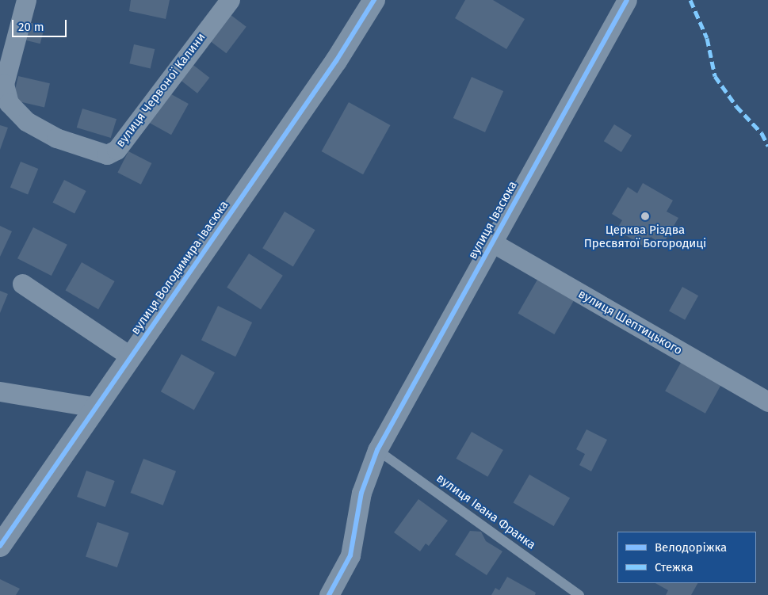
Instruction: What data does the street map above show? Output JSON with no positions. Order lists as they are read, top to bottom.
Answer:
{
  "streets": {
    "street": [
      "вулиця Червоної Калини",
      "вулиця Івасюка",
      "вулиця Володимира Івасюка",
      "вулиця Шептицького"
    ],
    "lane": ["вулиця Івана Франка"]
  },
  "crossings": [
    ["вулиця Івасюка", "вулиця Шептицького"],
    ["вулиця Івасюка", "вулиця Івана Франка"]
  ],
  "places": ["Церква Різдва Пресвятої Богородиці"],
  "legend": ["Велодоріжка", "Стежка"],
  "scale_bar": "20 m"
}
